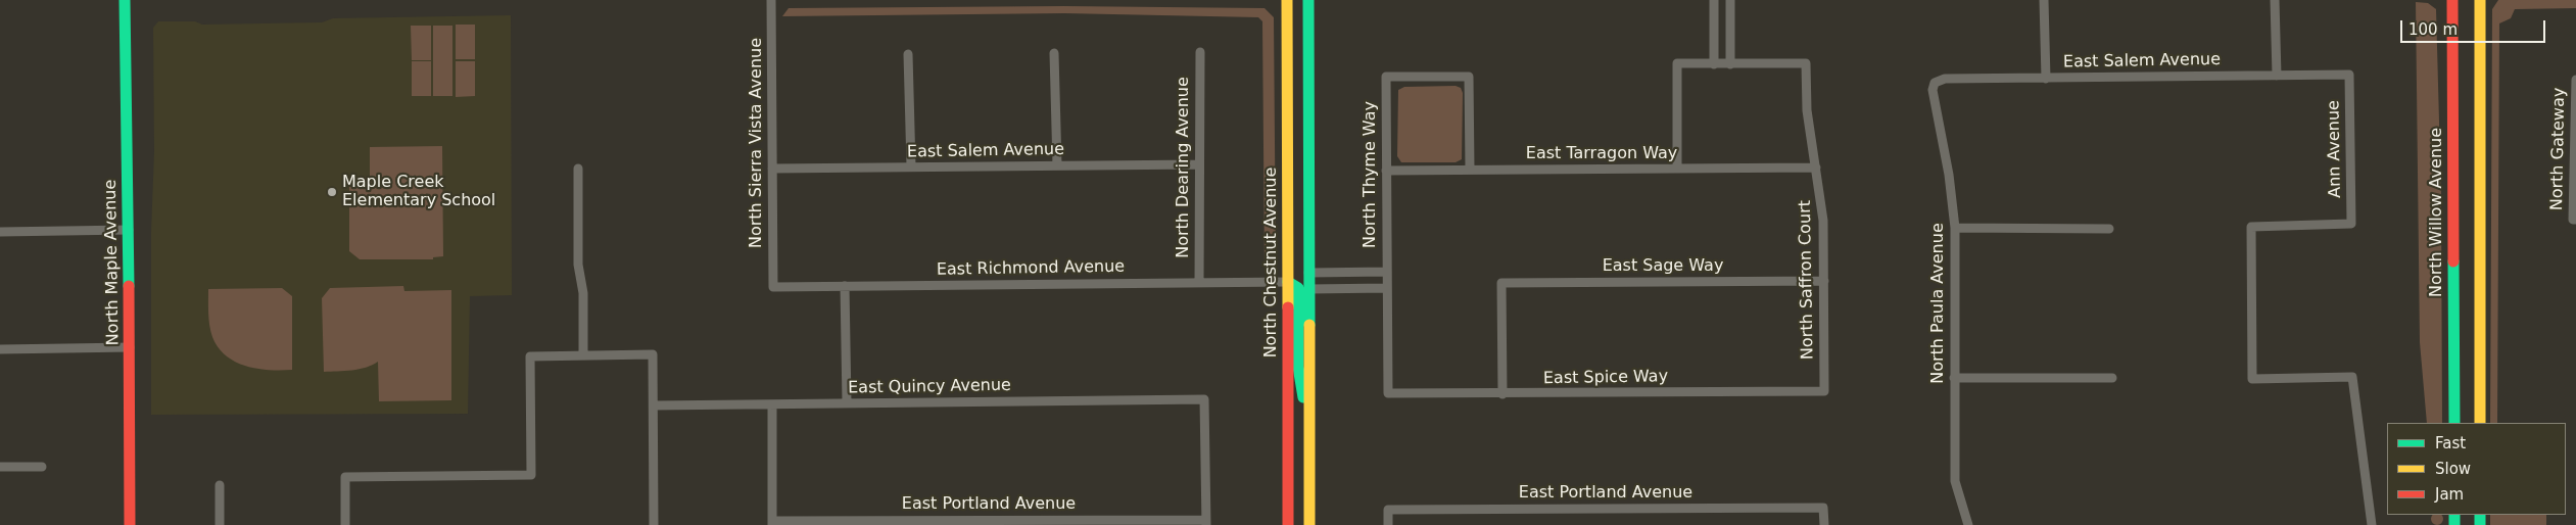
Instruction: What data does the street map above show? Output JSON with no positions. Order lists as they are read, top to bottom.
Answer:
{
  "streets": {
    "main road": ["North Willow Avenue", "North Maple Avenue", "North Chestnut Avenue"],
    "street": [
      "East Salem Avenue",
      "North Sierra Vista Avenue",
      "Ann Avenue",
      "North Gateway",
      "East Tarragon Way",
      "North Dearing Avenue",
      "North Thyme Way",
      "East Sage Way",
      "East Richmond Avenue",
      "North Saffron Court",
      "North Paula Avenue",
      "East Spice Way",
      "East Quincy Avenue",
      "East Portland Avenue"
    ]
  },
  "crossings": [
    ["East Salem Avenue", "North Sierra Vista Avenue"],
    ["East Salem Avenue", "Ann Avenue"],
    ["East Salem Avenue", "North Dearing Avenue"],
    ["East Salem Avenue", "North Paula Avenue"],
    ["North Sierra Vista Avenue", "East Richmond Avenue"],
    ["East Tarragon Way", "North Thyme Way"],
    ["East Tarragon Way", "North Saffron Court"],
    ["North Dearing Avenue", "East Richmond Avenue"],
    ["North Thyme Way", "East Spice Way"],
    ["North Chestnut Avenue", "East Richmond Avenue"],
    ["East Sage Way", "North Saffron Court"],
    ["East Sage Way", "East Spice Way"],
    ["North Saffron Court", "East Spice Way"],
    ["East Quincy Avenue", "East Portland Avenue"]
  ],
  "places": ["Maple Creek Elementary School"],
  "legend": ["Fast", "Slow", "Jam"],
  "scale_bar": "100 m"
}
